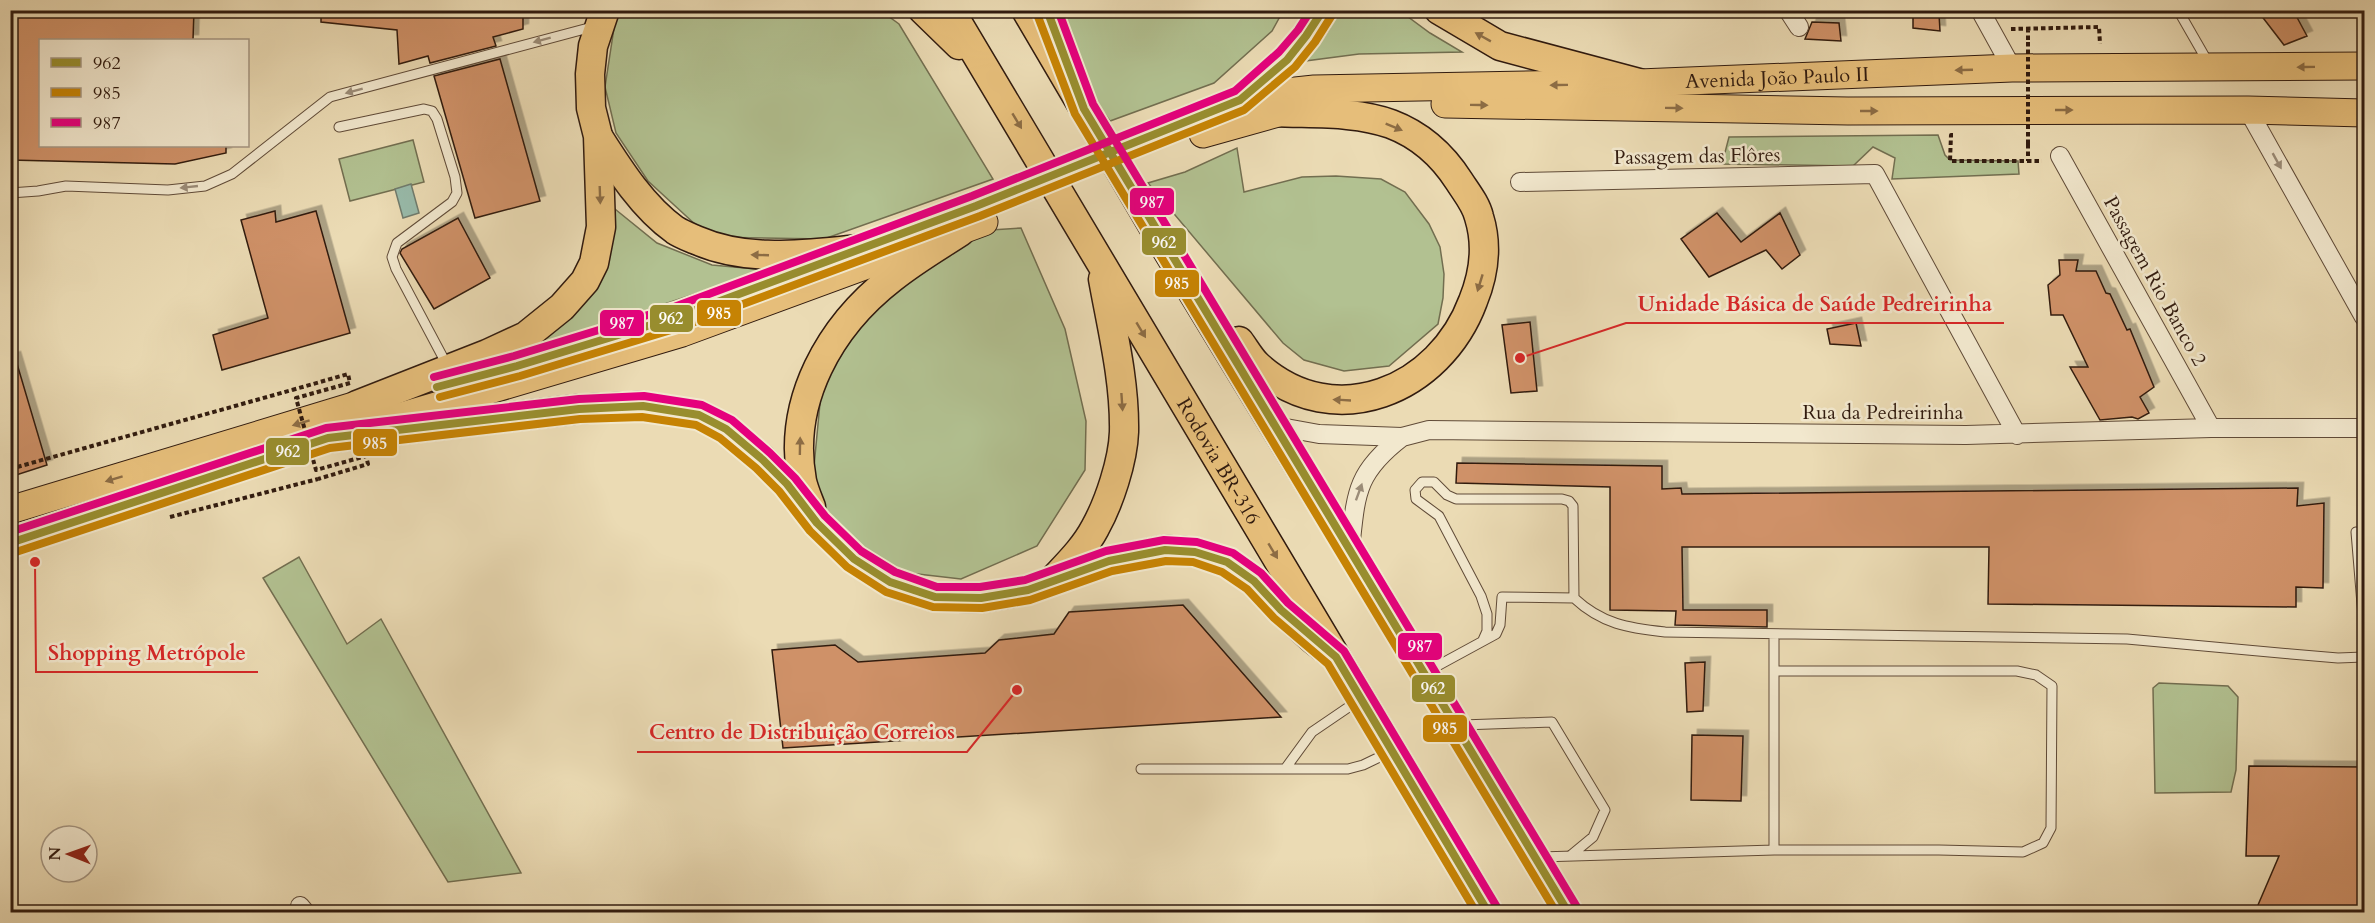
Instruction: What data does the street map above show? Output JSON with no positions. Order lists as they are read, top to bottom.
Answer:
{
  "streets": {
    "highway": ["Rodovia BR-316"],
    "main road": ["Avenida João Paulo II"],
    "street": ["Passagem das Flôres", "Passagem Rio Banco 2", "Rua da Pedreirinha"]
  },
  "crossings": [
    ["Passagem das Flôres", "Rua da Pedreirinha"],
    ["Passagem Rio Banco 2", "Rua da Pedreirinha"]
  ],
  "places": ["Unidade Básica de Saúde Pedreirinha", "Shopping Metrópole", "Centro de Distribuição Correios"],
  "lines": ["transit line 962", "transit line 987", "transit line 985"],
  "legend": ["962", "985", "987"],
  "north": "left"
}
